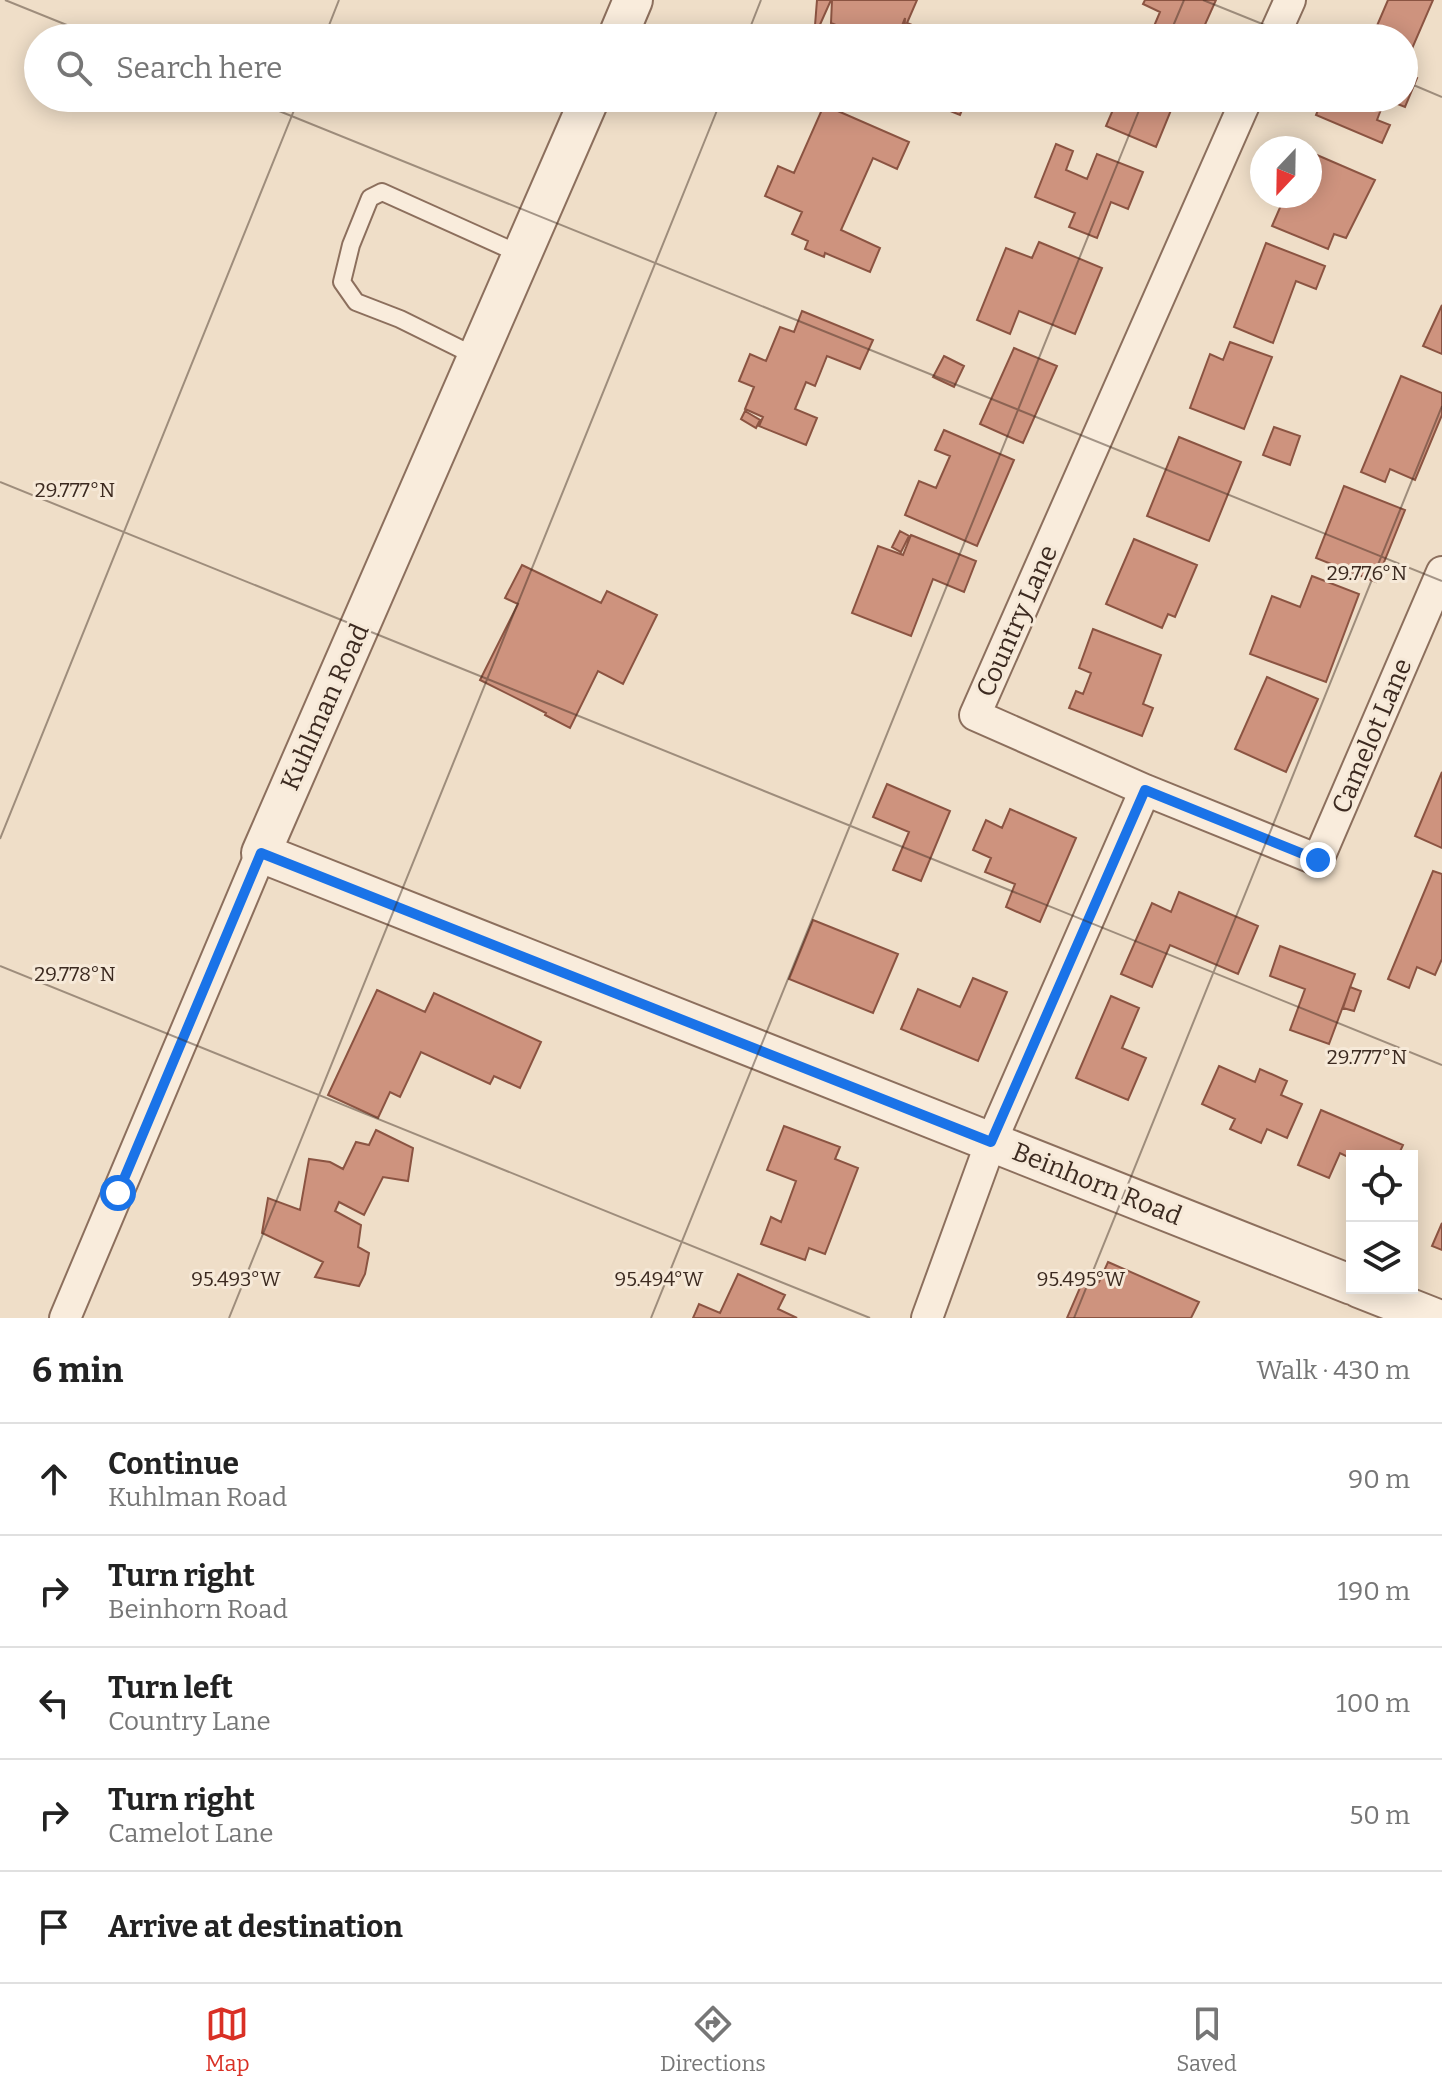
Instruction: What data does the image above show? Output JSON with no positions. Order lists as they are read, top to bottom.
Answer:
{
  "streets": {
    "street": [
      "Country Lane",
      "Kuhlman Road",
      "Camelot Lane",
      "Beinhorn Road"
    ]
  },
  "crossings": [
    ["Country Lane", "Camelot Lane"],
    ["Kuhlman Road", "Beinhorn Road"]
  ],
  "north": "bottom",
  "page": {
    "search": "Search here",
    "heading": ["6 min", "Walk · 430 m"],
    "list": [
      ["Continue", "Kuhlman Road", "90 m"],
      ["Turn right", "Beinhorn Road", "190 m"],
      ["Turn left", "Country Lane", "100 m"],
      ["Turn right", "Camelot Lane", "50 m"],
      "Arrive at destination"
    ],
    "nav": ["Map", "Directions", "Saved"]
  },
  "coordinates": [
    "29.777°N",
    "29.776°N",
    "29.778°N",
    "95.493°W",
    "95.494°W",
    "95.495°W"
  ]
}
